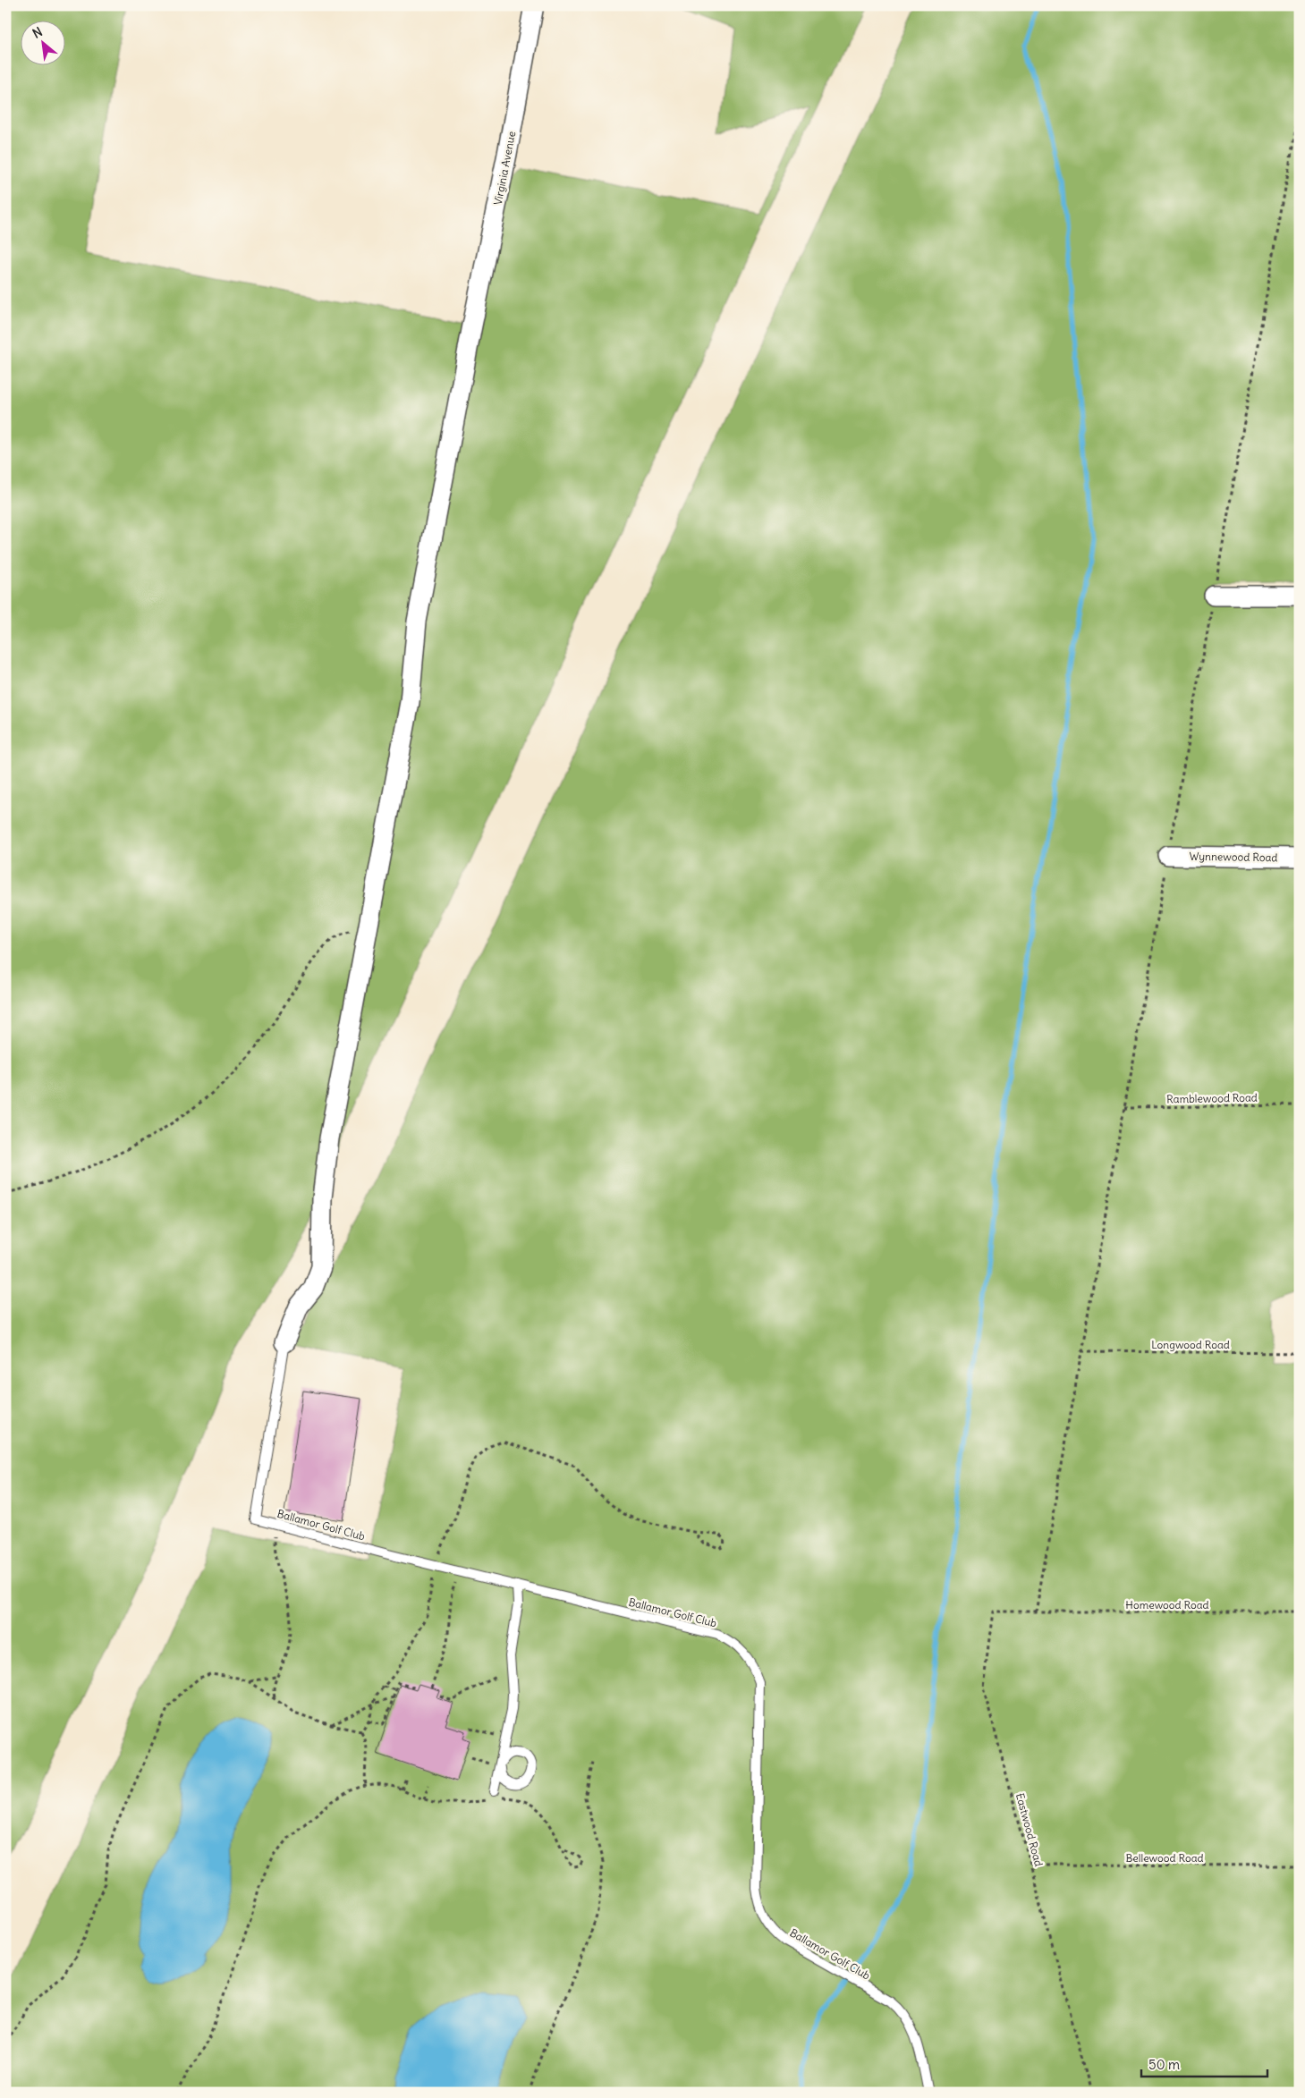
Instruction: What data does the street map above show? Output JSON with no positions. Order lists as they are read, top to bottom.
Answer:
{
  "streets": {
    "street": ["Virginia Avenue", "Wynnewood Road"],
    "lane": ["Ballamor Golf Club"],
    "path": [
      "Ramblewood Road",
      "Longwood Road",
      "Homewood Road",
      "Eastwood Road",
      "Bellewood Road"
    ]
  },
  "crossings": [
    ["Virginia Avenue", "Ballamor Golf Club"],
    ["Homewood Road", "Eastwood Road"],
    ["Eastwood Road", "Bellewood Road"]
  ],
  "scale_bar": "50 m",
  "north": "top left"
}
